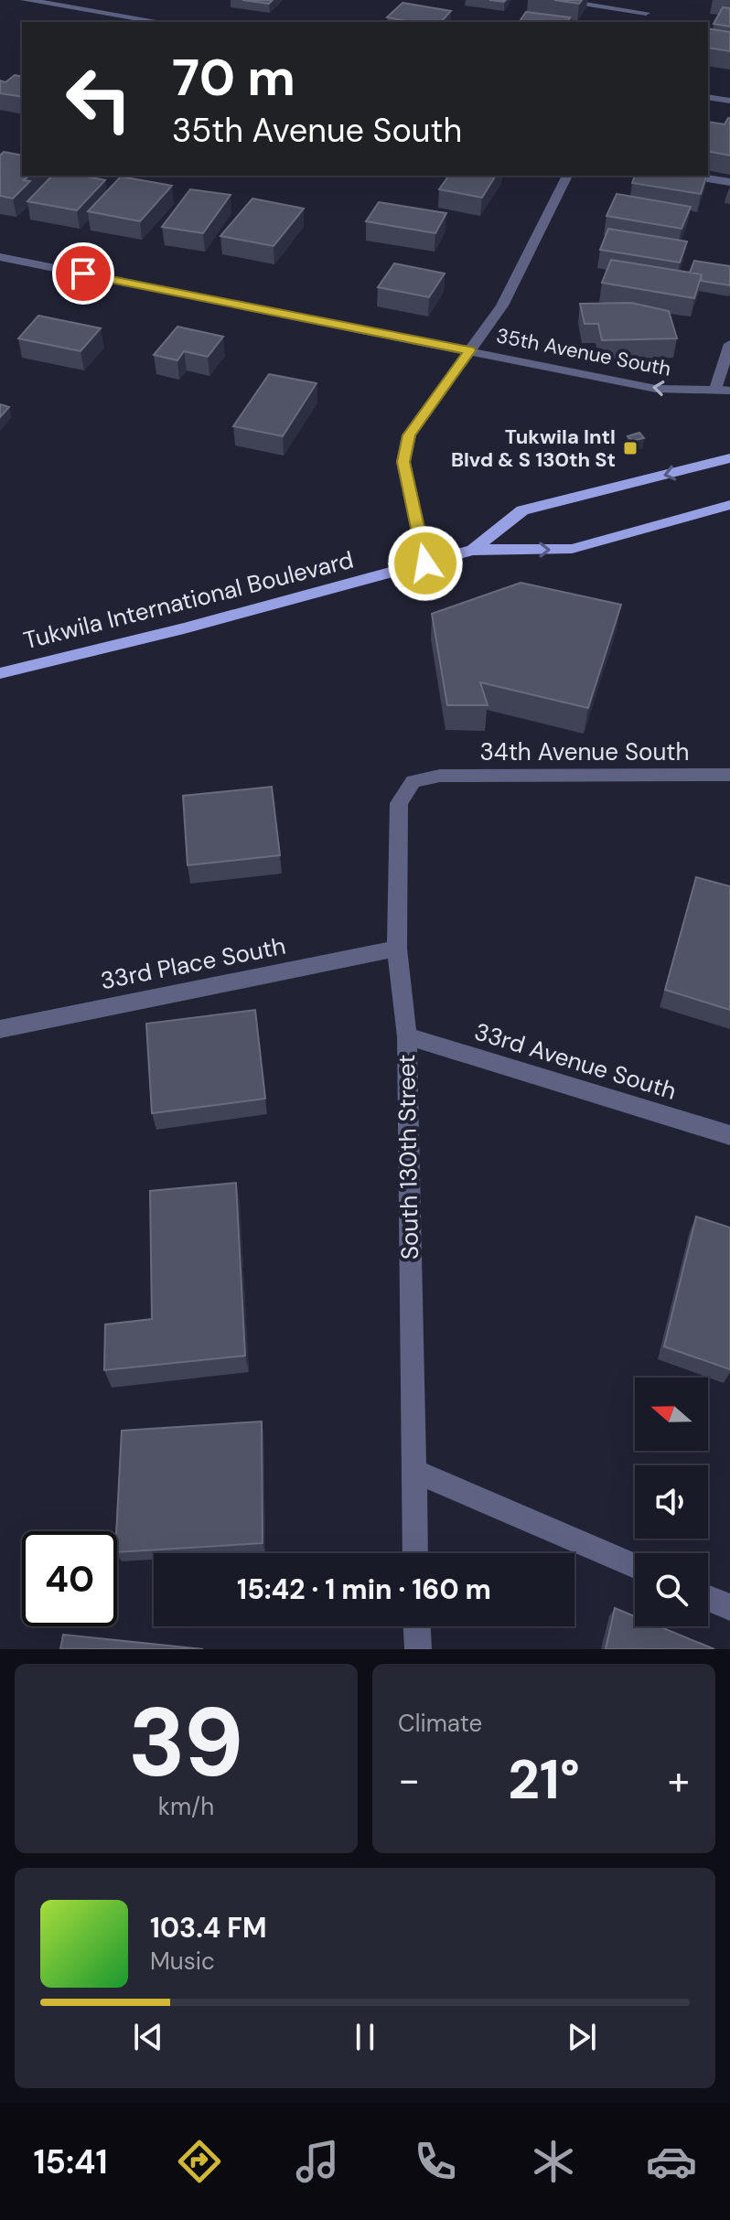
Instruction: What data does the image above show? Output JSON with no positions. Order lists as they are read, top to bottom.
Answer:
{
  "streets": {
    "main road": ["Tukwila International Boulevard"],
    "street": [
      "35th Avenue South",
      "34th Avenue South",
      "33rd Place South",
      "33rd Avenue South",
      "South 130th Street"
    ]
  },
  "crossings": [
    ["34th Avenue South", "South 130th Street"],
    ["33rd Place South", "South 130th Street"],
    ["33rd Avenue South", "South 130th Street"]
  ],
  "places": {
    "transit": ["Tukwila Intl Blvd & S 130th St"]
  },
  "north": "left",
  "page": {
    "turn": ["70 m", "35th Avenue South"],
    "limit": "40",
    "trip": "15:42 · 1 min · 160 m",
    "tile": [
      ["39", "km/h"],
      "Climate"
    ],
    "heat": ["−", "21°", "+"],
    "song": ["103.4 FM", "Music"],
    "tabs": "15:41"
  }
}
